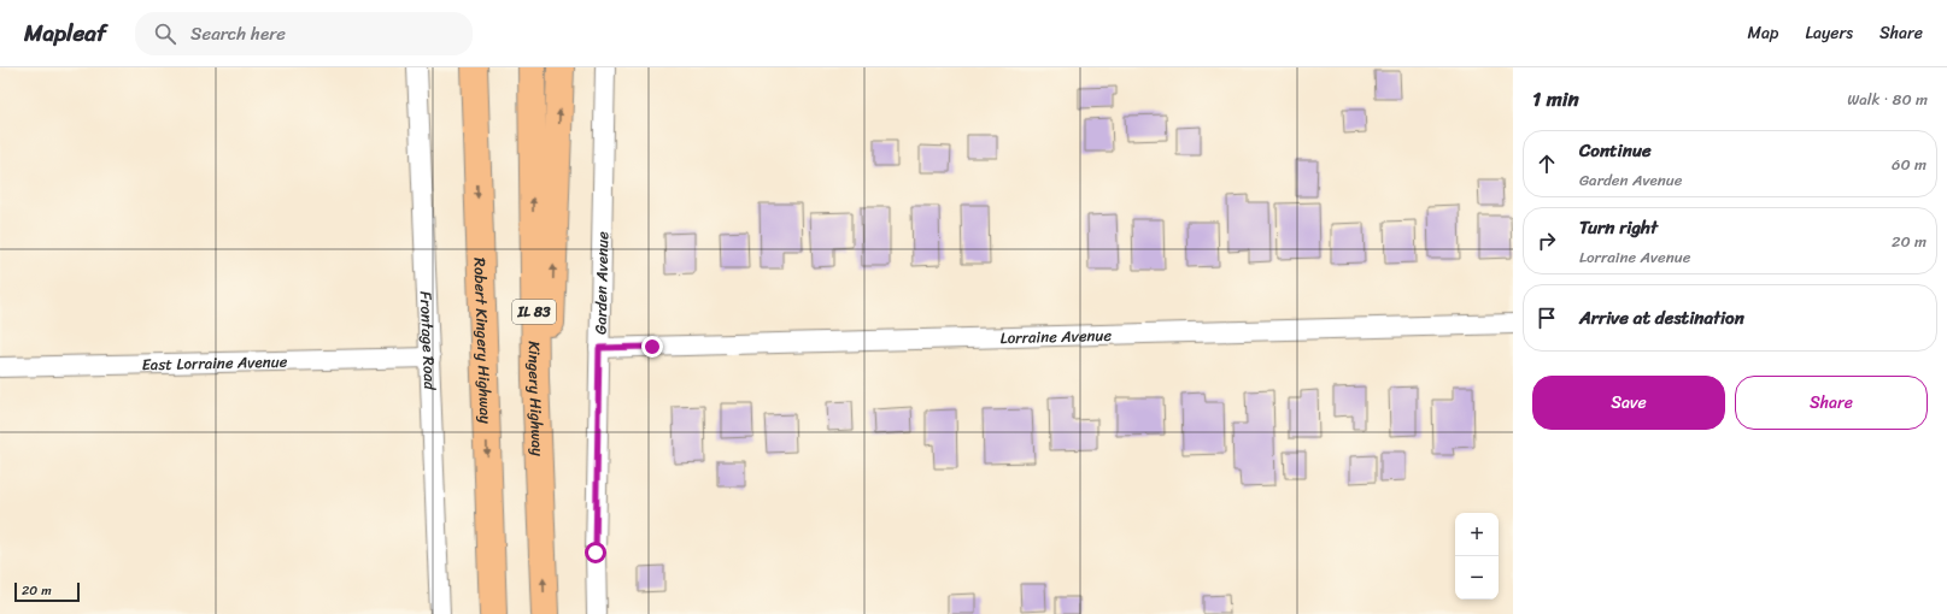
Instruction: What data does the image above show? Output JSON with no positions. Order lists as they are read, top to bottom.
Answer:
{
  "streets": {
    "highway": ["IL 83", "Robert Kingery Highway", "Kingery Highway"],
    "street": [
      "Garden Avenue",
      "Lorraine Avenue",
      "Frontage Road",
      "East Lorraine Avenue"
    ]
  },
  "crossings": [
    ["Garden Avenue", "Lorraine Avenue"],
    ["Frontage Road", "East Lorraine Avenue"]
  ],
  "scale_bar": "20 m",
  "page": {
    "header": "Mapleaf",
    "search": "Search here",
    "nav": ["Map", "Layers", "Share"],
    "heading": ["1 min", "Walk · 80 m"],
    "list": [
      ["Continue", "Garden Avenue", "60 m"],
      ["Turn right", "Lorraine Avenue", "20 m"],
      "Arrive at destination"
    ],
    "buttons": ["Save", "Share"],
    "map_buttons": ["+", "−"],
    "scale": "20 m"
  }
}
